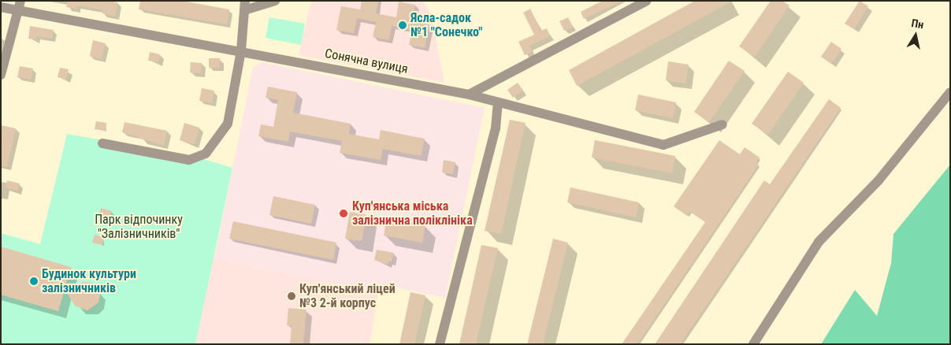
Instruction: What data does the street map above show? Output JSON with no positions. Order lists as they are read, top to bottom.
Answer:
{
  "streets": {
    "street": ["Сонячна вулиця"]
  },
  "parks": ["Парк відпочинку \"Залізничників\""],
  "places": [
    "Ясла-садок №1 \"Сонечко\"",
    "Куп'янська міська залізнична поліклініка",
    "Будинок культури залізничників",
    "Куп'янський ліцей №3 2-й корпус"
  ],
  "north": "top"
}
